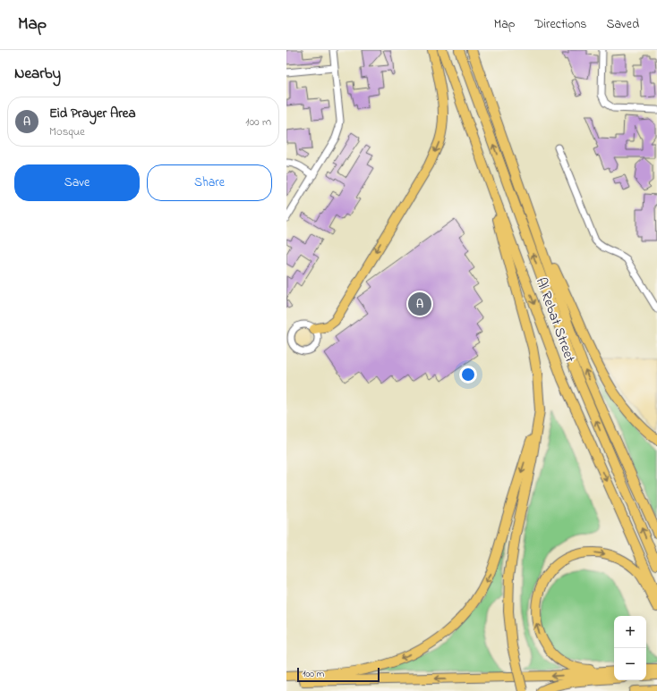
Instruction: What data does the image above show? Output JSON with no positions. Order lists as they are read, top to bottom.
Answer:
{
  "streets": {
    "highway": ["Al Rebat Street"]
  },
  "scale_bar": "100 m",
  "page": {
    "header": "Map",
    "nav": ["Map", "Directions", "Saved"],
    "heading": "Nearby",
    "list": [
      {
        "mark": "A",
        "name": "Eid Prayer Area",
        "note": "Mosque",
        "value": "100 m"
      }
    ],
    "buttons": ["Save", "Share"],
    "pins": "A",
    "map_buttons": ["+", "−"],
    "scale": "100 m"
  }
}
